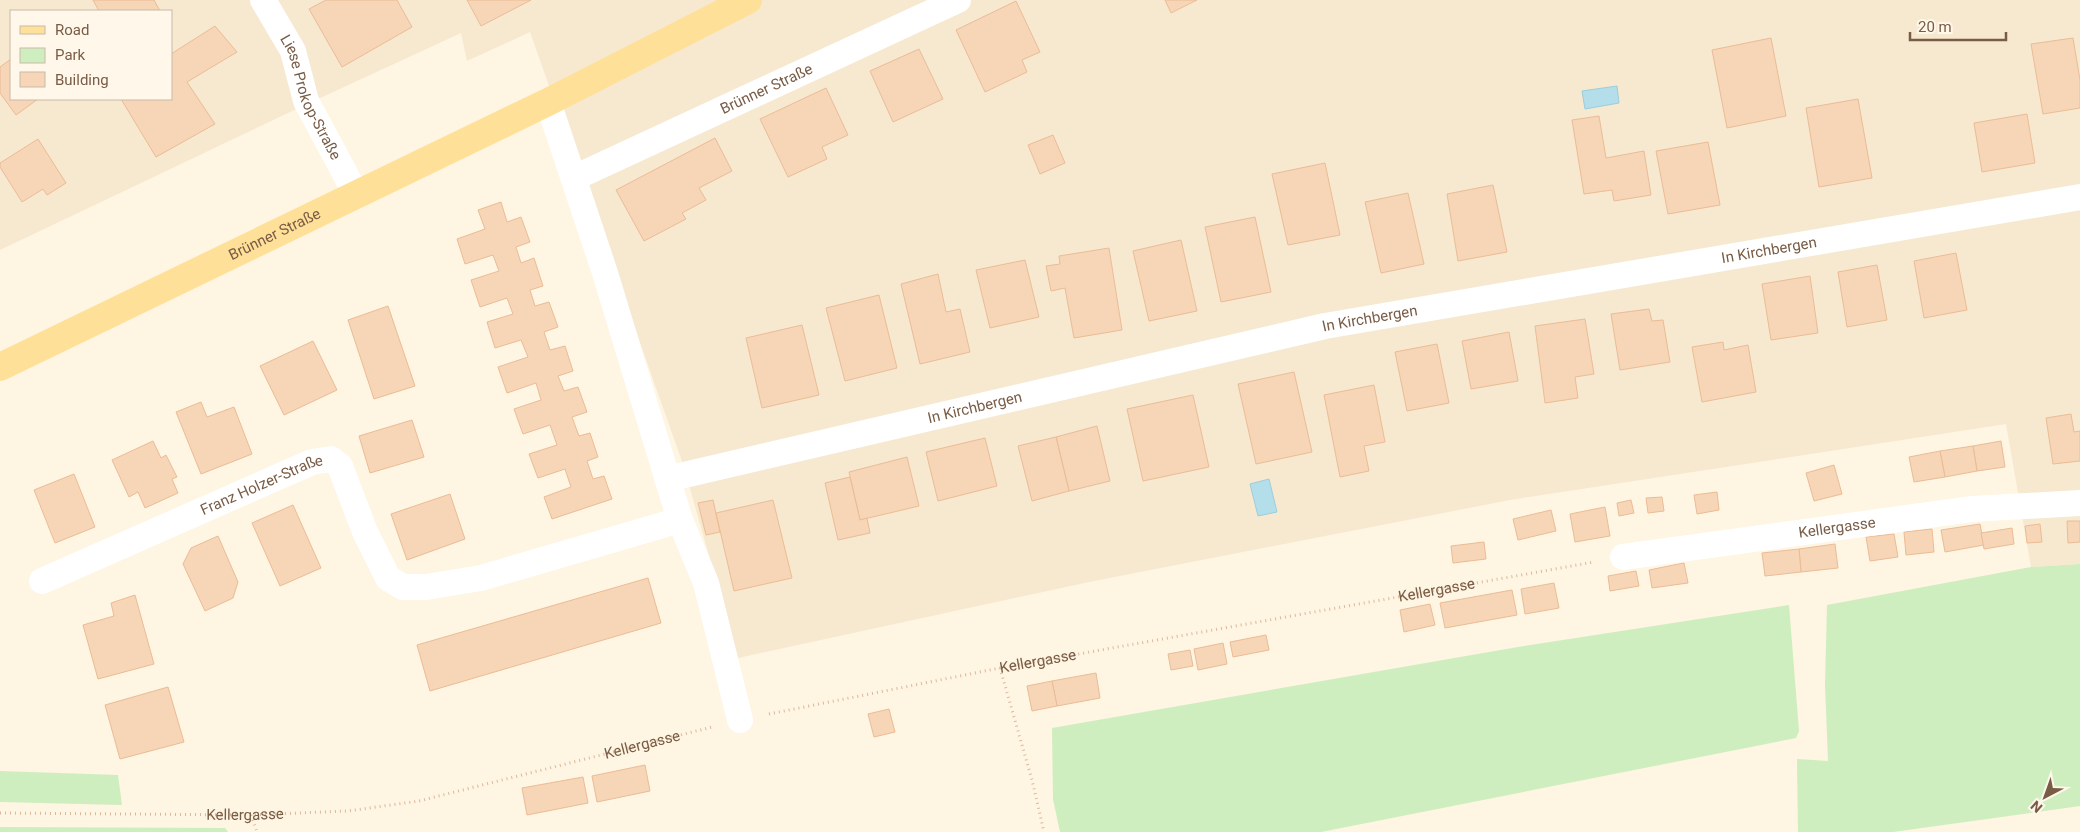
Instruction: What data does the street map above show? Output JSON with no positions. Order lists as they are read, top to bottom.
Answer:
{
  "streets": {
    "main road": ["Brünner Straße"],
    "street": [
      "Liese Prokop-Straße",
      "In Kirchbergen",
      "Franz Holzer-Straße",
      "Kellergasse"
    ]
  },
  "crossings": [
    ["Brünner Straße", "Liese Prokop-Straße"]
  ],
  "legend": ["Road", "Park", "Building"],
  "scale_bar": "20 m",
  "north": "bottom left"
}
